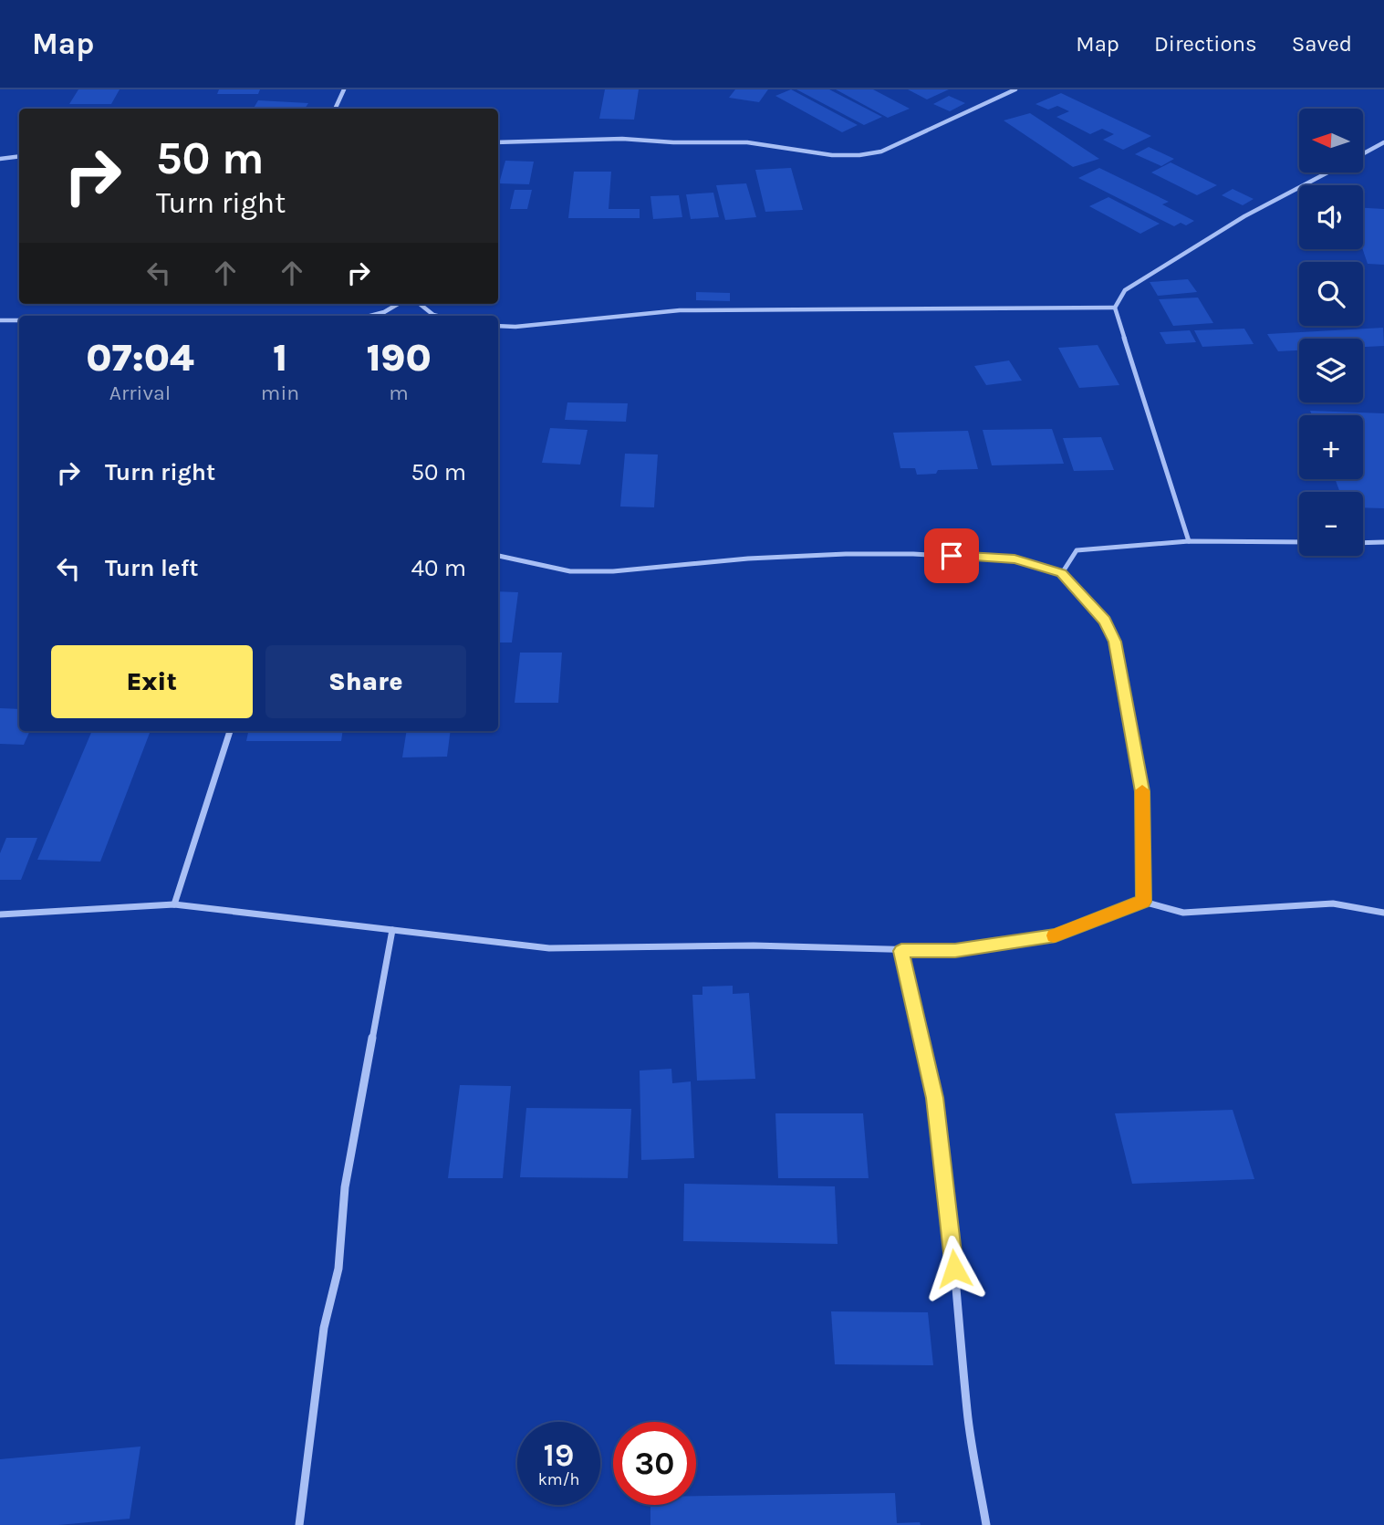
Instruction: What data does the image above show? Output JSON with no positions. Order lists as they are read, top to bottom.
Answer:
{
  "north": "left",
  "page": {
    "header": "Map",
    "nav": ["Map", "Directions", "Saved"],
    "map_buttons": ["+", "−"],
    "turn": ["50 m", "Turn right"],
    "eta": [
      "07:04",
      "Arrival",
      "1",
      "min",
      "190",
      "m"
    ],
    "list": [
      {
        "name": "Turn right",
        "value": "50 m"
      },
      {
        "name": "Turn left",
        "value": "40 m"
      }
    ],
    "buttons": ["Exit", "Share"],
    "speed": "19 km/h",
    "limit": "30"
  }
}
